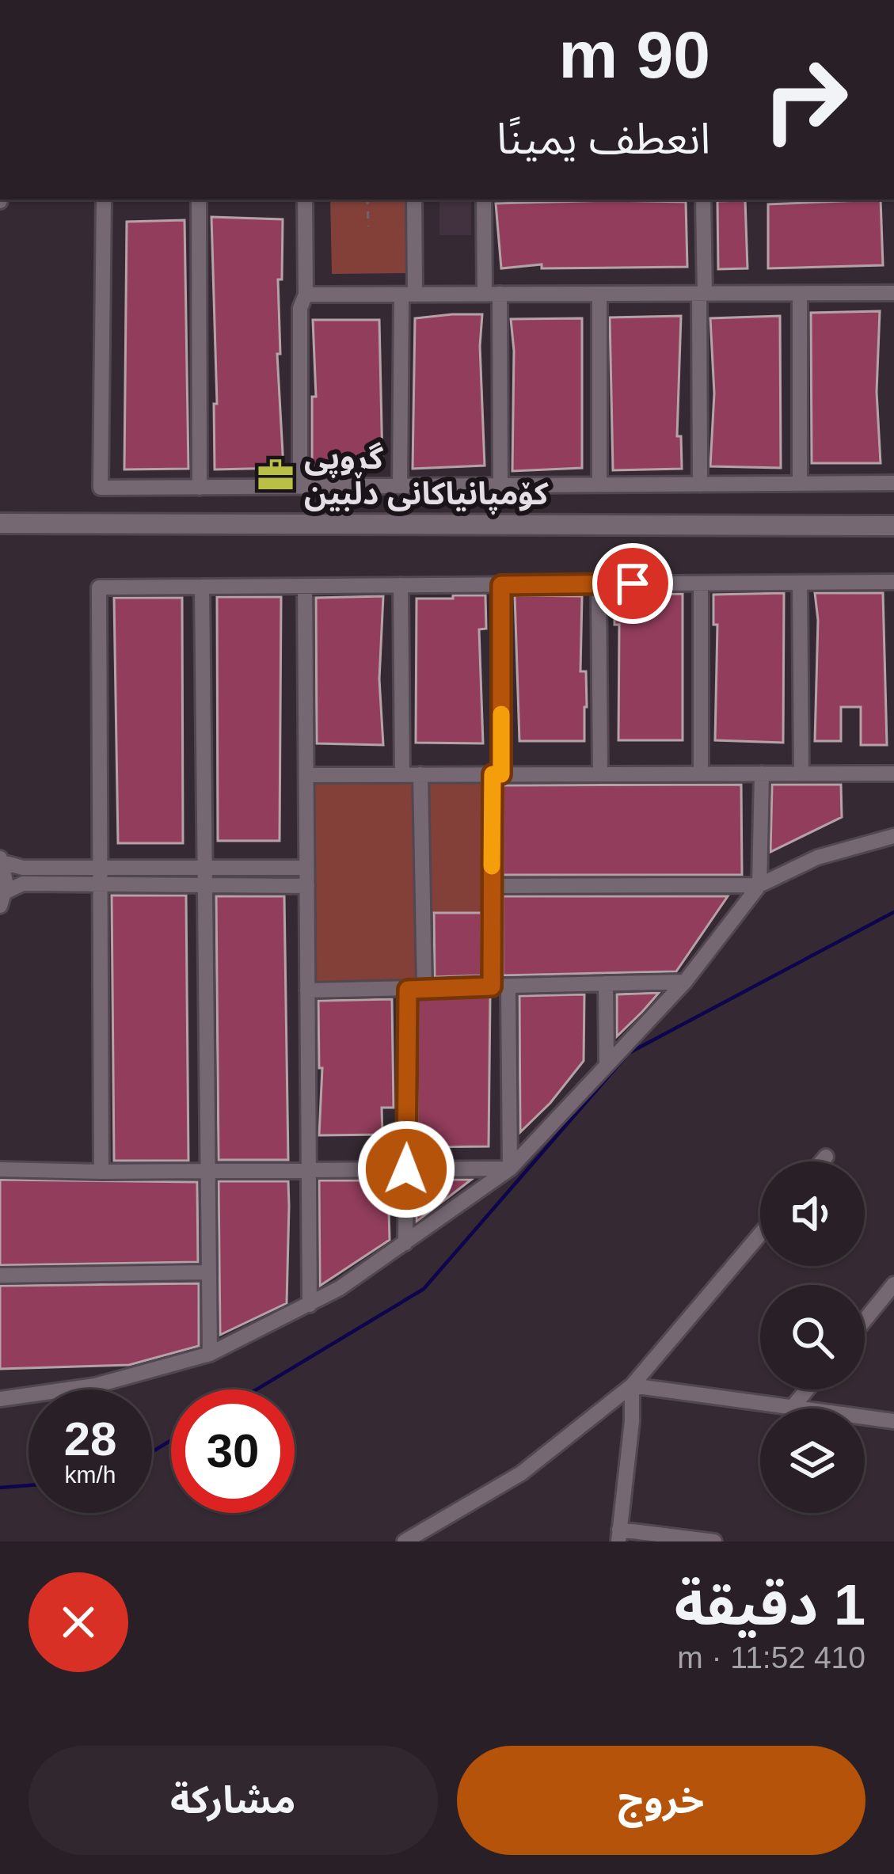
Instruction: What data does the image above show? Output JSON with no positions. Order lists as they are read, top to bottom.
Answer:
{
  "places": {
    "office": ["گروپی کۆمپانیاکانی دڵبین"]
  },
  "page": {
    "turn": ["90 m", "انعطف يمينًا"],
    "speed": "28 km/h",
    "limit": "30",
    "heading": ["1 دقيقة", "410 m · 11:52"],
    "buttons": ["خروج", "مشاركة"]
  }
}
